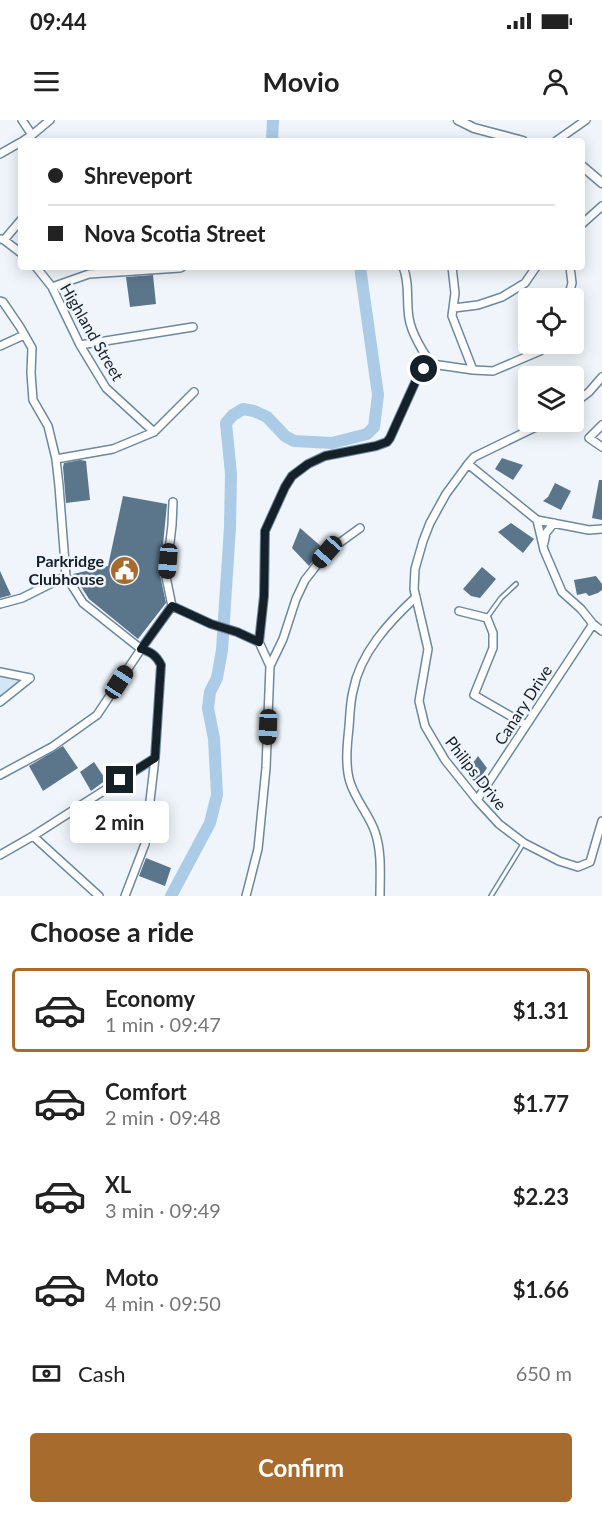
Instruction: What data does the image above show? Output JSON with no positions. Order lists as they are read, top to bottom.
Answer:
{
  "streets": {
    "street": ["Highland Street", "Canary Drive", "Philips Drive"]
  },
  "crossings": [
    ["Canary Drive", "Philips Drive"]
  ],
  "places": {
    "public building": ["Parkridge Clubhouse"]
  },
  "page": {
    "status": "09:44",
    "header": "Movio",
    "banner": ["Shreveport", "Nova Scotia Street"],
    "bubble": "2 min",
    "heading": "Choose a ride",
    "list": [
      {
        "name": "Economy",
        "note": "1 min · 09:47",
        "value": "$1.31"
      },
      {
        "name": "Comfort",
        "note": "2 min · 09:48",
        "value": "$1.77"
      },
      {
        "name": "XL",
        "note": "3 min · 09:49",
        "value": "$2.23"
      },
      {
        "name": "Moto",
        "note": "4 min · 09:50",
        "value": "$1.66"
      }
    ],
    "pay": ["Cash", "650 m"],
    "buttons": "Confirm"
  }
}
